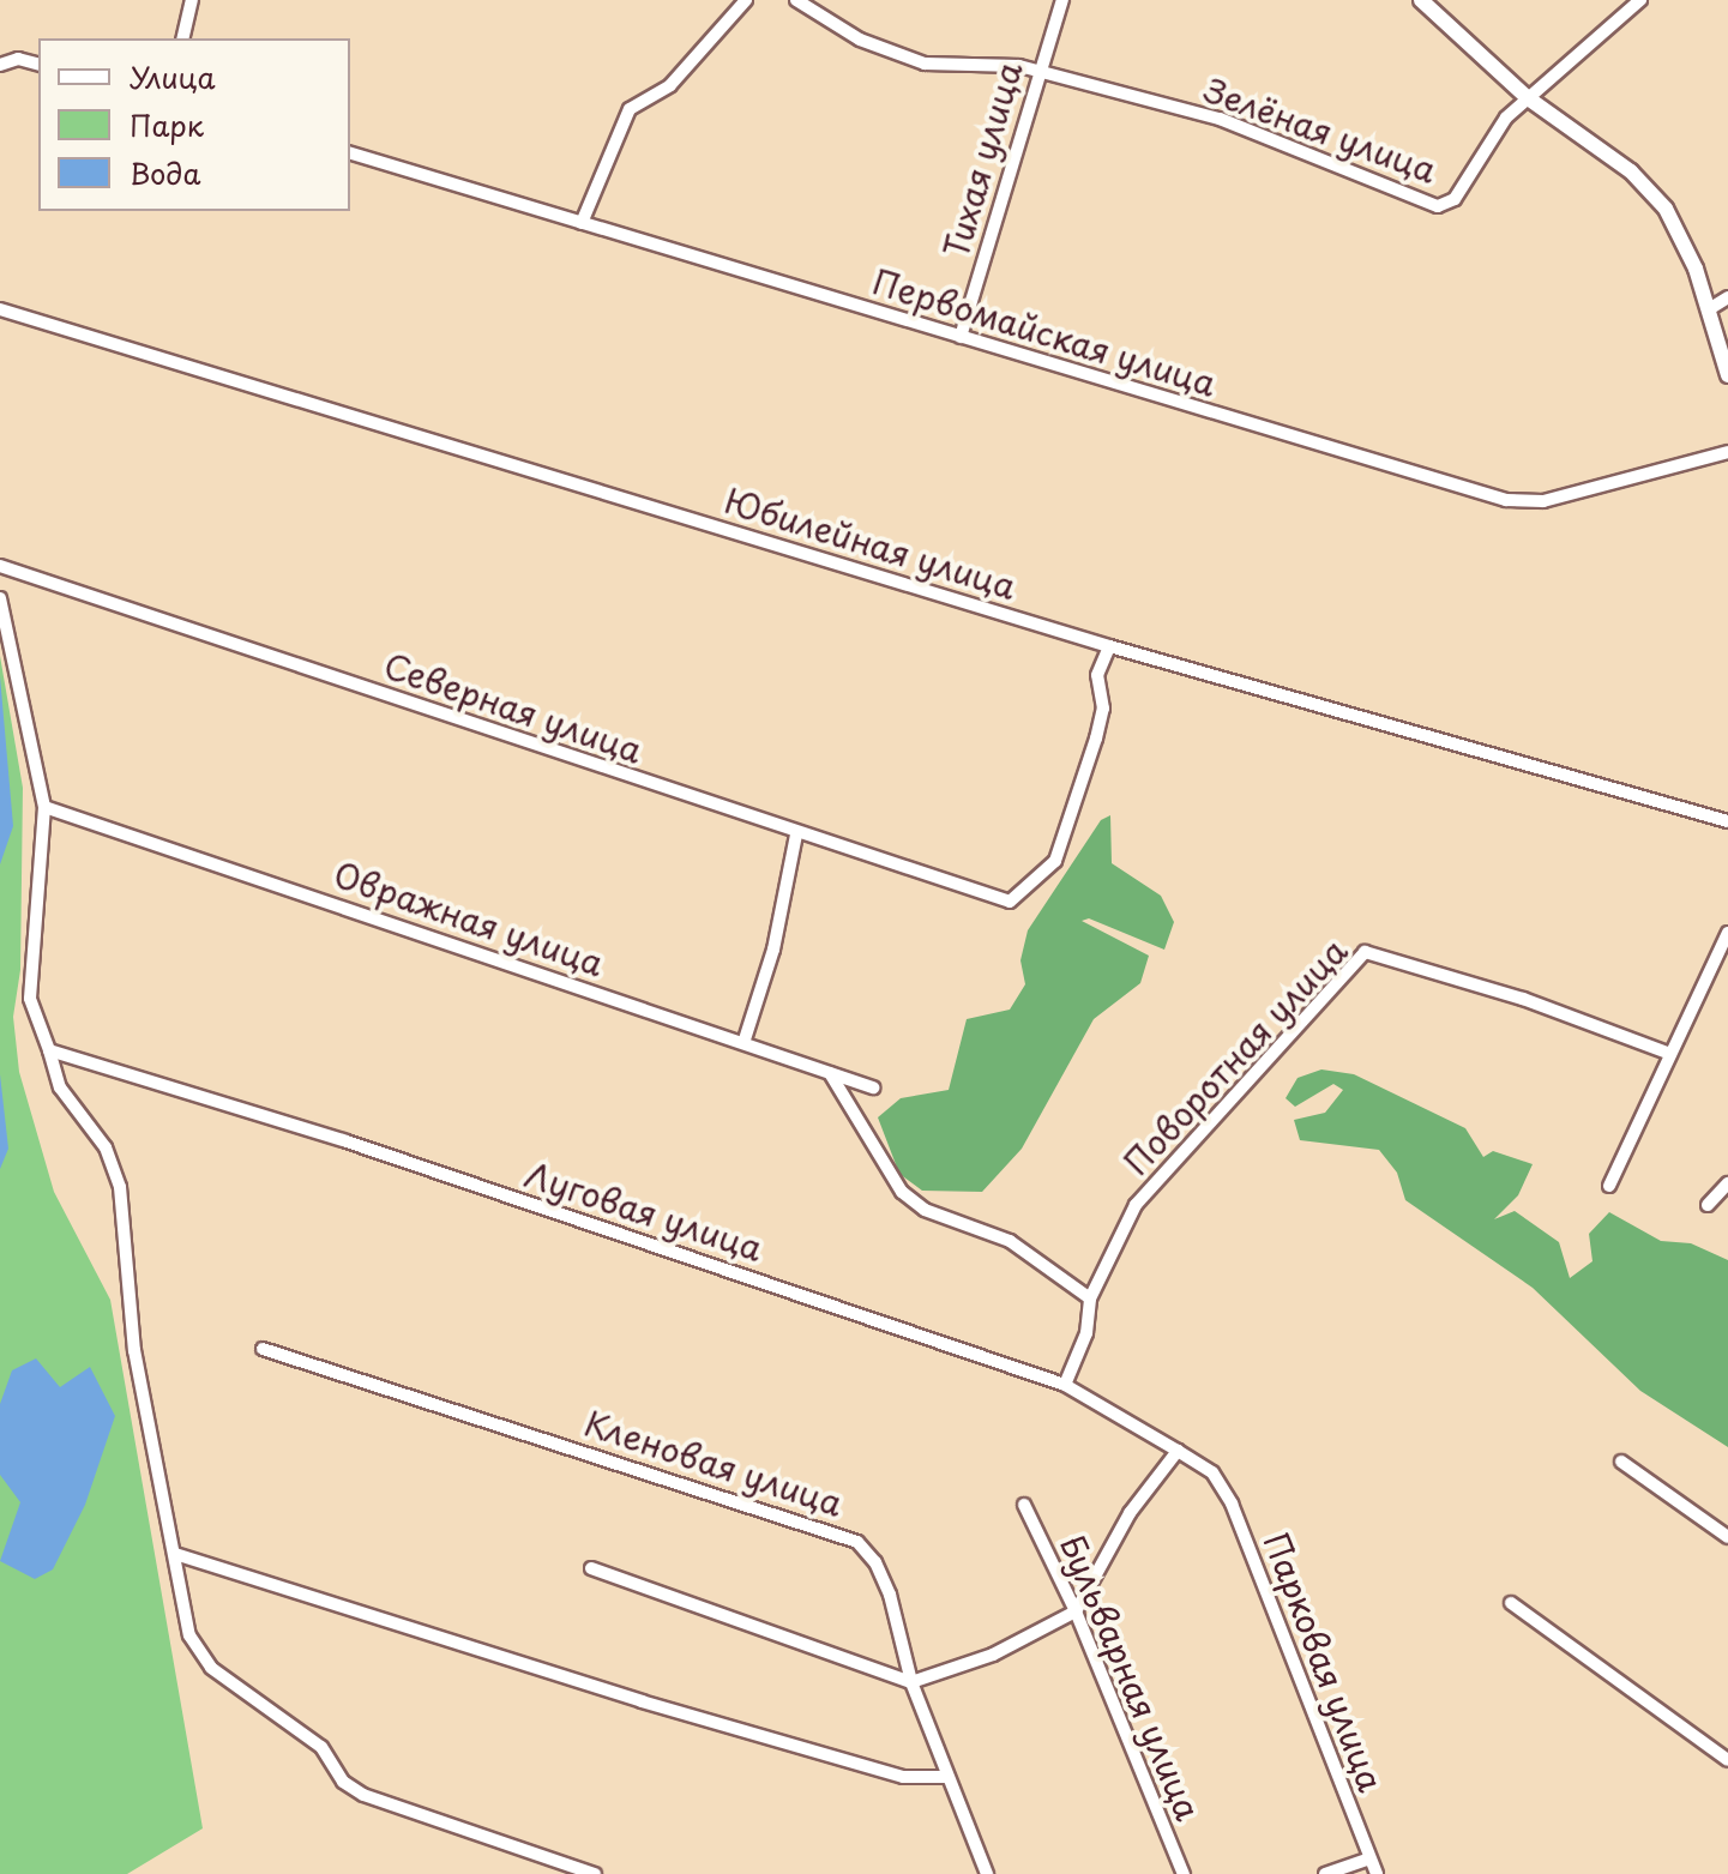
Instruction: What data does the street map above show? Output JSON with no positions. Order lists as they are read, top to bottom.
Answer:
{
  "streets": {
    "street": [
      "Зелёная улица",
      "Тихая улица",
      "Первомайская улица",
      "Юбилейная улица",
      "Северная улица",
      "Овражная улица",
      "Поворотная улица",
      "Луговая улица",
      "Кленовая улица",
      "Парковая улица",
      "Бульварная улица"
    ]
  },
  "crossings": [
    ["Зелёная улица", "Тихая улица"],
    ["Тихая улица", "Первомайская улица"],
    ["Юбилейная улица", "Северная улица"],
    ["Поворотная улица", "Луговая улица"],
    ["Луговая улица", "Парковая улица"]
  ],
  "legend": ["Улица", "Парк", "Вода"]
}
